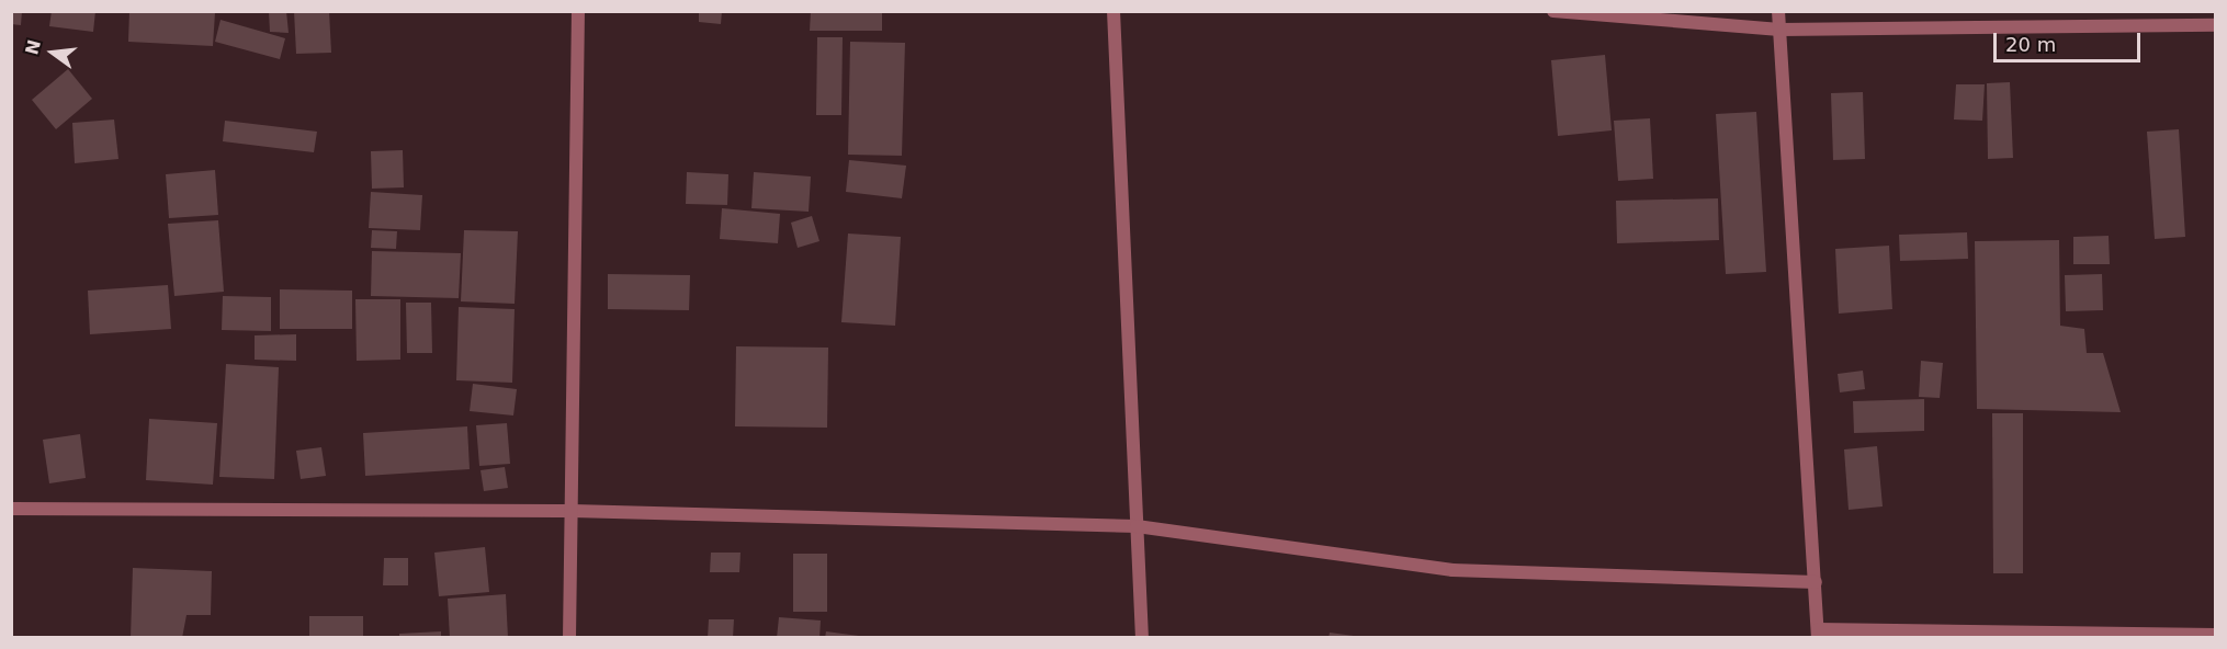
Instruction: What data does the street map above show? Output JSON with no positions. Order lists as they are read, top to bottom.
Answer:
{
  "scale_bar": "20 m",
  "north": "left"
}
